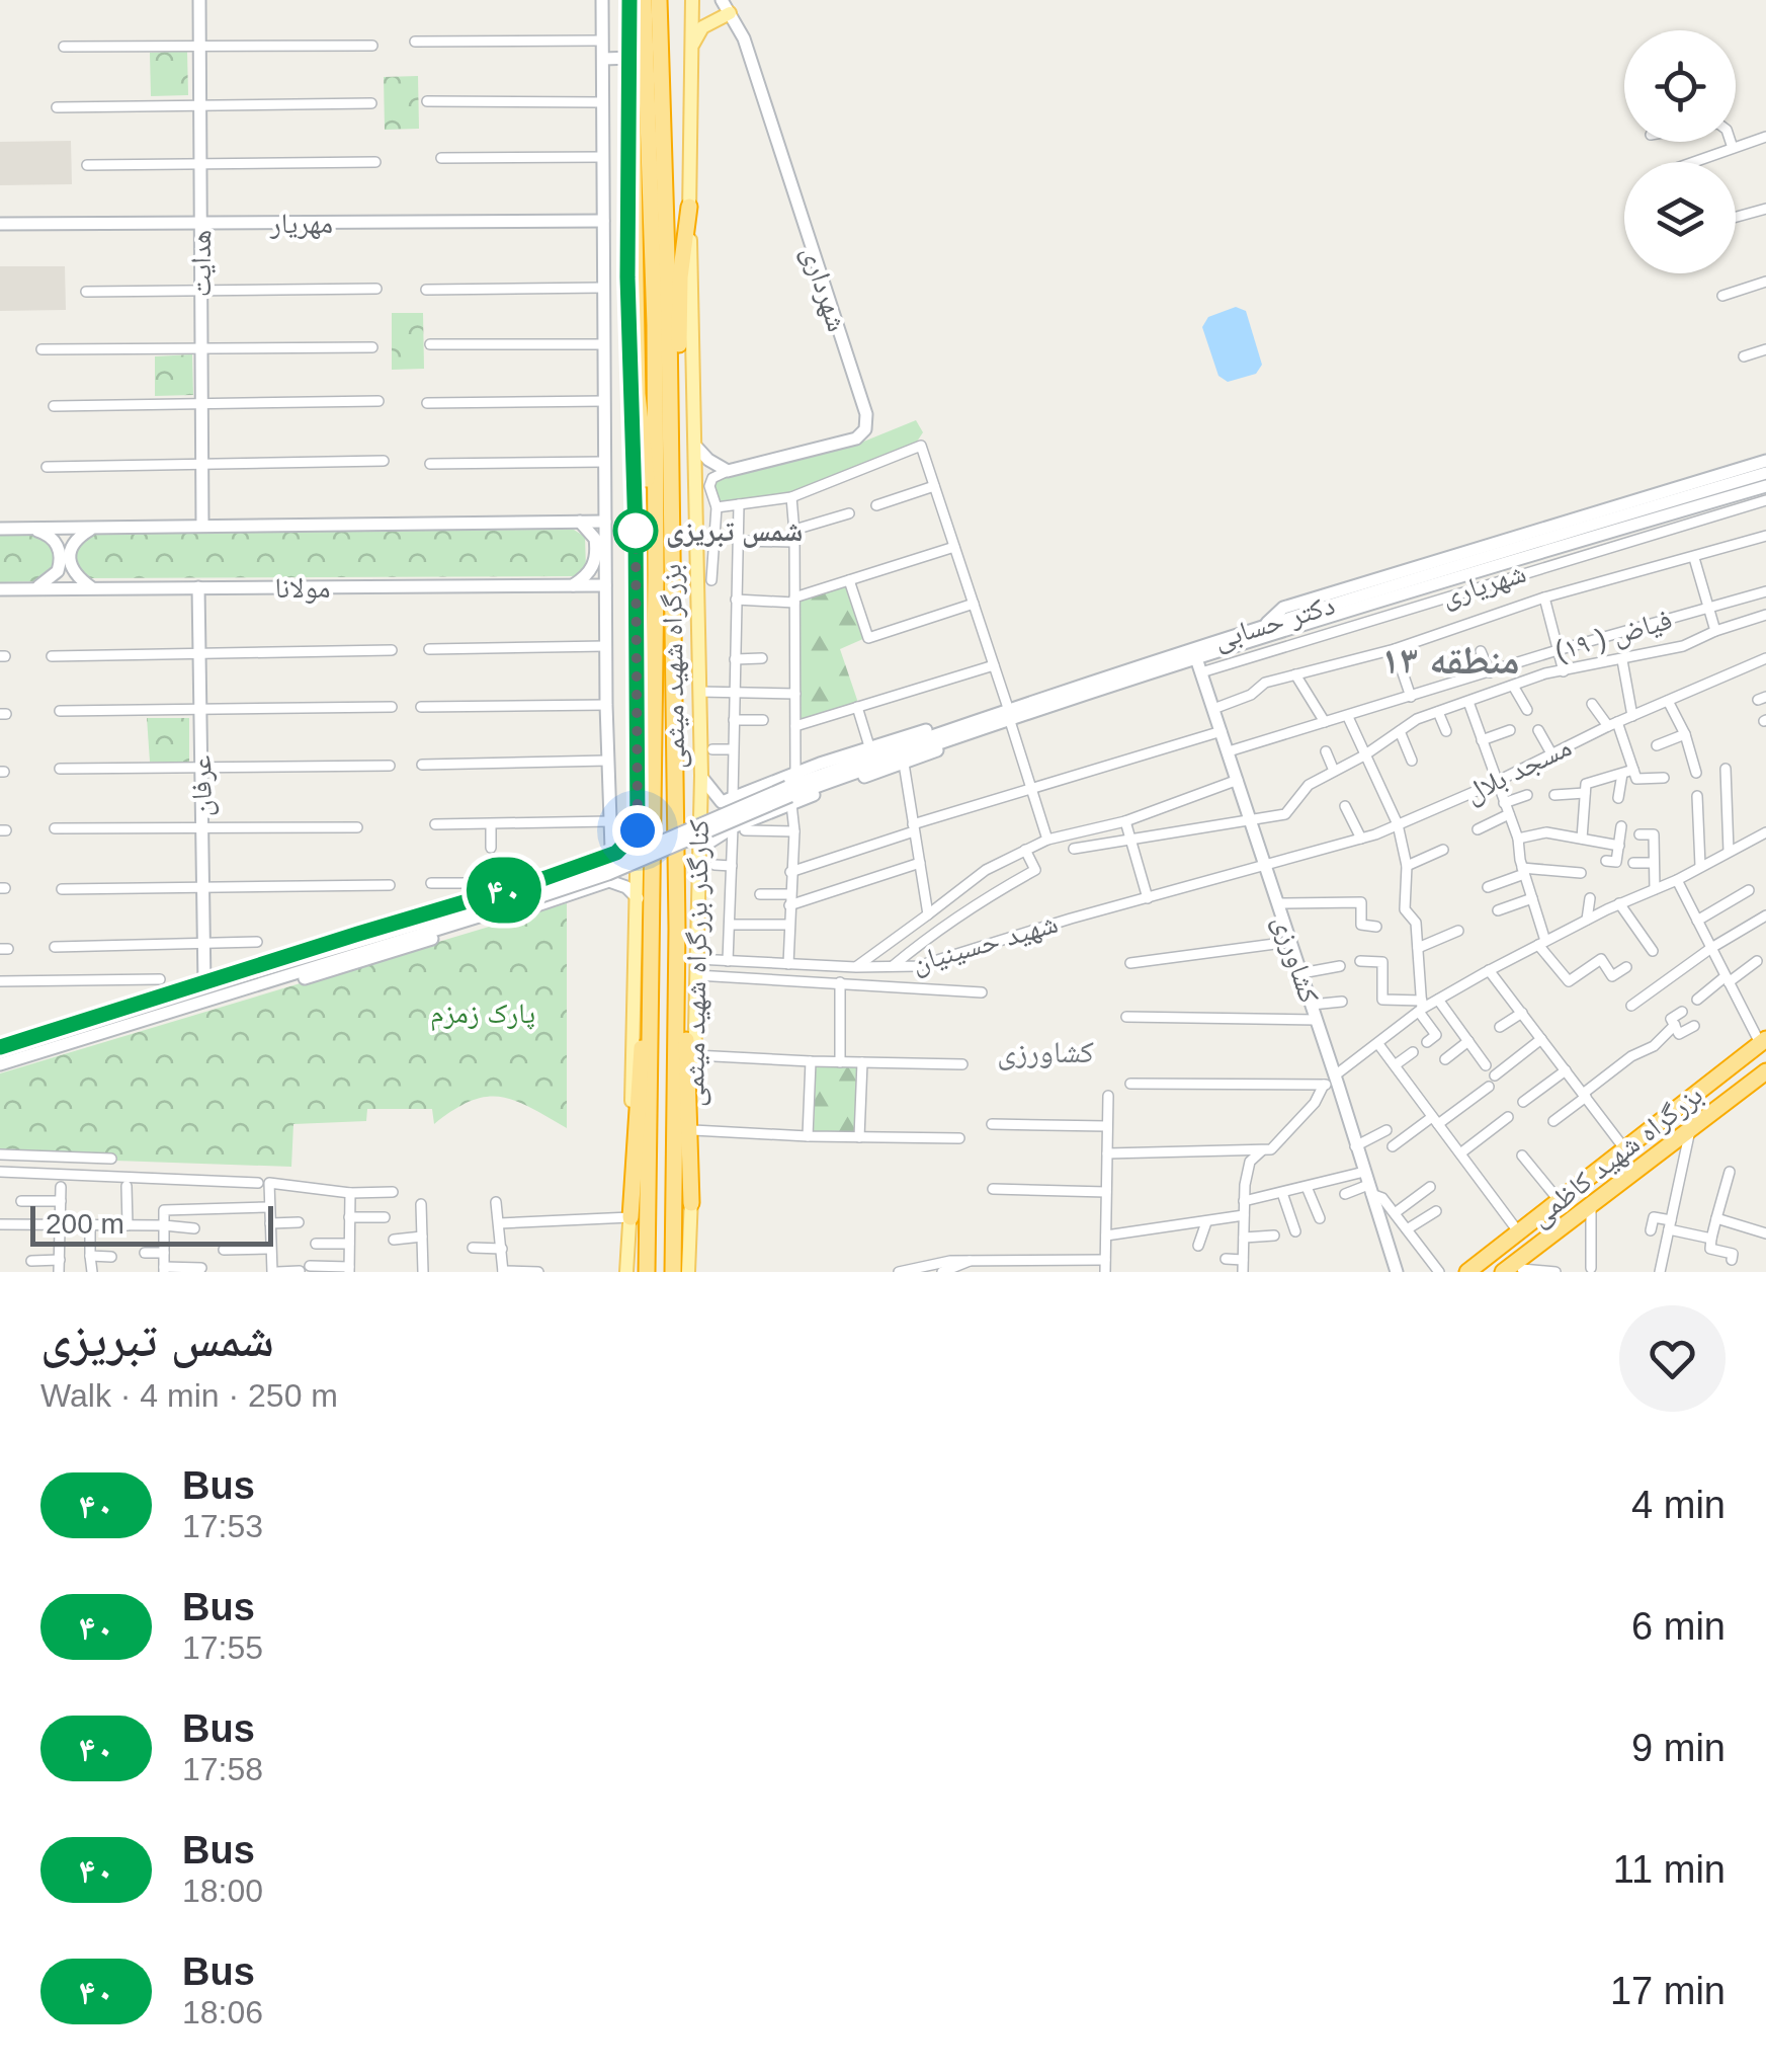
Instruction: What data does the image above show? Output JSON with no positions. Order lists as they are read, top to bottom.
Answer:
{
  "streets": {
    "highway": ["بزرگراه شهید میثمی", "بزرگراه شهید کاظمی"],
    "main road": ["کنارگذر بزرگراه شهید میثمی"],
    "street": [
      "مهریار",
      "هدایت",
      "شهرداری",
      "شهریاری",
      "مولانا",
      "دکتر حسابی",
      "فیاض ( ۱۹)",
      "مسجد بلال",
      "عرفان",
      "شهید حسینیان",
      "کشاورزی"
    ]
  },
  "crossings": [
    ["مهریار", "هدایت"],
    ["شهریاری", "دکتر حسابی"],
    ["شهریاری", "کشاورزی"],
    ["مولانا", "عرفان"],
    ["دکتر حسابی", "کشاورزی"],
    ["فیاض ( ۱۹)", "کشاورزی"],
    ["مسجد بلال", "شهید حسینیان"],
    ["مسجد بلال", "کشاورزی"],
    ["شهید حسینیان", "کشاورزی"],
    ["شهید حسینیان", "کنارگذر بزرگراه شهید میثمی"]
  ],
  "districts": ["منطقه ۱۳", "کشاورزی"],
  "parks": ["پارک زمزم"],
  "places": ["شمس تبریزی"],
  "lines": ["bus line ۴۰"],
  "scale_bar": "200 m",
  "page": {
    "on_map": "۴۰",
    "scale": "200 m",
    "heading": ["شمس تبریزی", "Walk · 4 min · 250 m"],
    "list": [
      {
        "mark": "۴۰",
        "name": "Bus",
        "note": "17:53",
        "value": "4 min"
      },
      {
        "mark": "۴۰",
        "name": "Bus",
        "note": "17:55",
        "value": "6 min"
      },
      {
        "mark": "۴۰",
        "name": "Bus",
        "note": "17:58",
        "value": "9 min"
      },
      {
        "mark": "۴۰",
        "name": "Bus",
        "note": "18:00",
        "value": "11 min"
      },
      {
        "mark": "۴۰",
        "name": "Bus",
        "note": "18:06",
        "value": "17 min"
      }
    ]
  }
}
